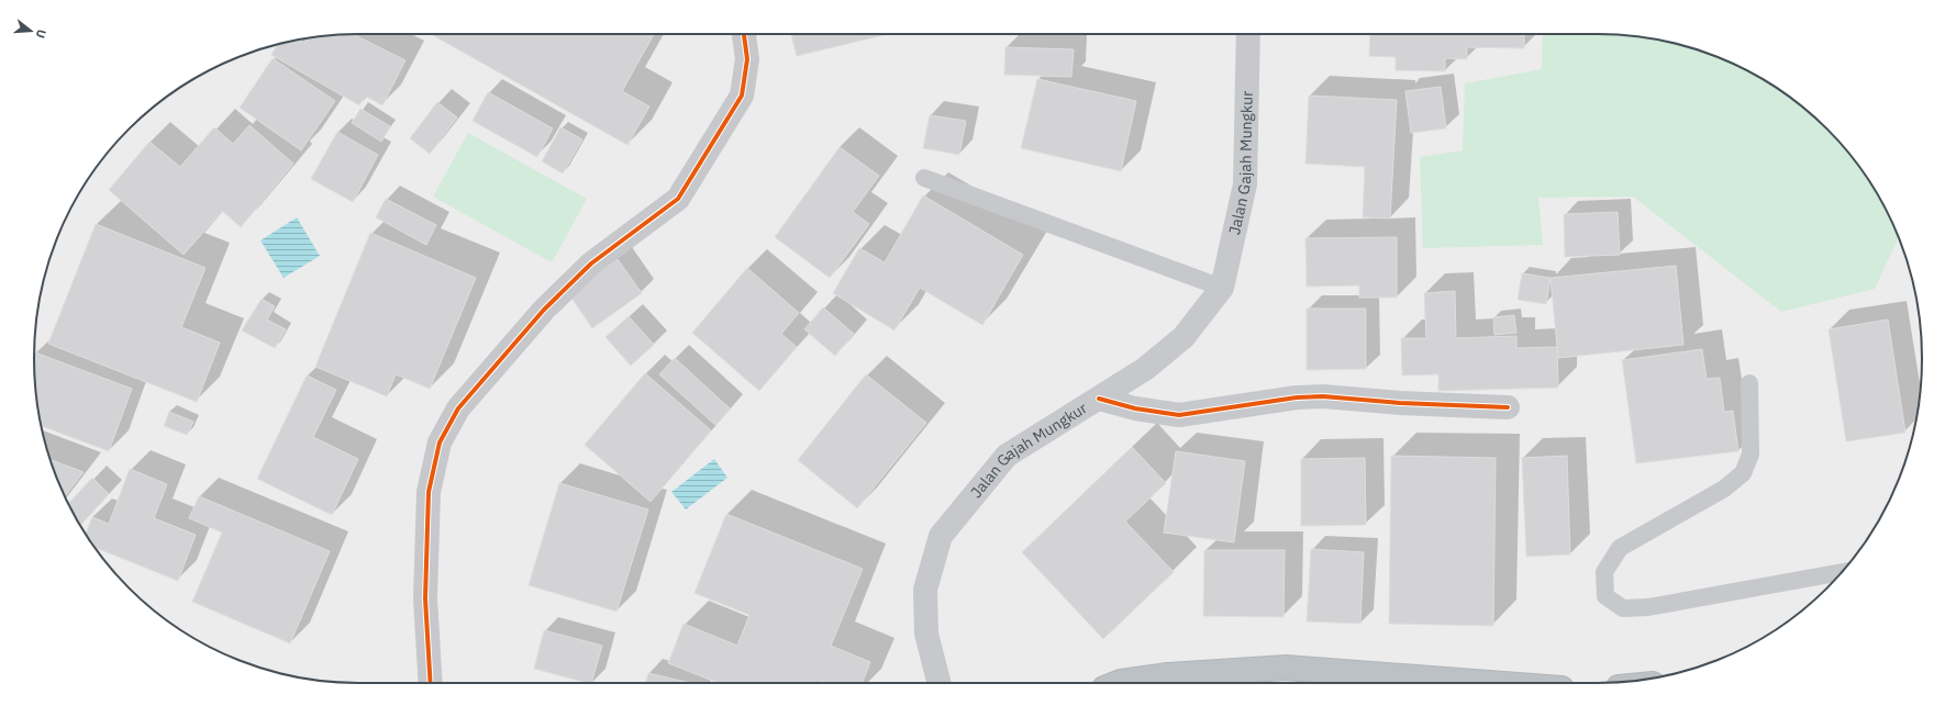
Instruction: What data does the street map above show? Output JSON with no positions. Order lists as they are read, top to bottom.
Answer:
{
  "streets": {
    "street": ["Jalan Gajah Mungkur"]
  },
  "north": "right"
}
